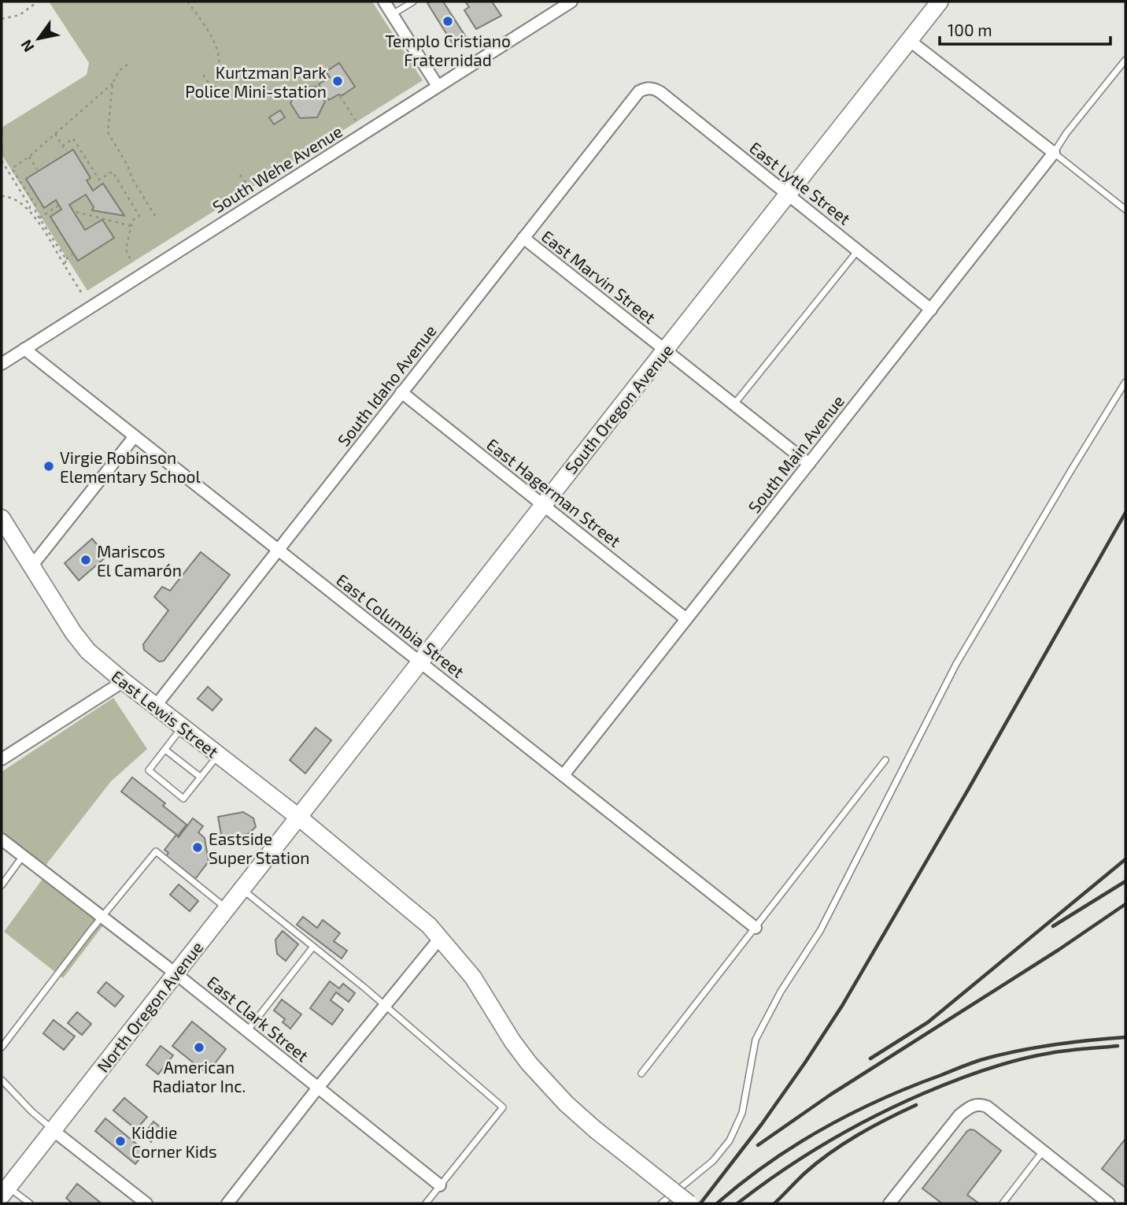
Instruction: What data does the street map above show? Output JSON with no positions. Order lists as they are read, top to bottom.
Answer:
{
  "streets": {
    "main road": ["South Oregon Avenue", "East Lewis Street", "North Oregon Avenue"],
    "street": [
      "South Wehe Avenue",
      "East Lytle Street",
      "East Marvin Street",
      "South Idaho Avenue",
      "South Main Avenue",
      "East Hagerman Street",
      "East Columbia Street",
      "East Clark Street"
    ]
  },
  "crossings": [
    ["South Wehe Avenue", "East Columbia Street"],
    ["East Lytle Street", "South Idaho Avenue"],
    ["East Lytle Street", "South Oregon Avenue"],
    ["East Lytle Street", "South Main Avenue"],
    ["East Marvin Street", "South Idaho Avenue"],
    ["East Marvin Street", "South Oregon Avenue"],
    ["East Marvin Street", "South Main Avenue"],
    ["South Idaho Avenue", "East Hagerman Street"],
    ["South Idaho Avenue", "East Columbia Street"],
    ["South Idaho Avenue", "East Lewis Street"],
    ["South Oregon Avenue", "East Hagerman Street"],
    ["South Oregon Avenue", "East Columbia Street"],
    ["South Oregon Avenue", "East Lewis Street"],
    ["South Oregon Avenue", "North Oregon Avenue"],
    ["South Main Avenue", "East Hagerman Street"],
    ["South Main Avenue", "East Columbia Street"],
    ["East Lewis Street", "North Oregon Avenue"],
    ["North Oregon Avenue", "East Clark Street"]
  ],
  "places": [
    "Templo Cristiano Fraternidad",
    "Kurtzman Park Police Mini-station",
    "Virgie Robinson Elementary School",
    "Mariscos El Camarón",
    "Eastside Super Station",
    "American Radiator Inc.",
    "Kiddie Corner Kids"
  ],
  "scale_bar": "100 m",
  "north": "bottom left"
}
